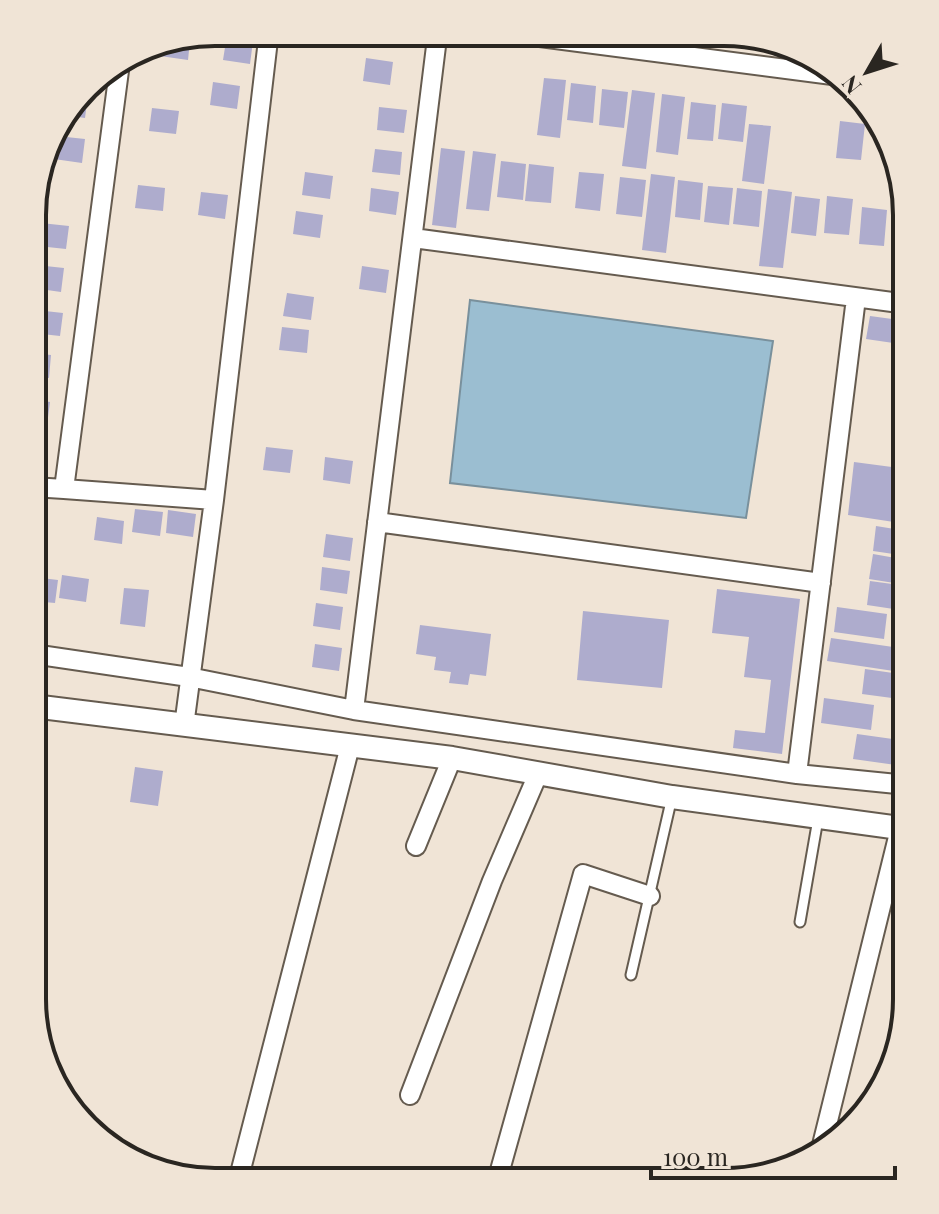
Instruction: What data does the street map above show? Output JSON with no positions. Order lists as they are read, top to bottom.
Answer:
{
  "scale_bar": "100 m",
  "north": "bottom left"
}
